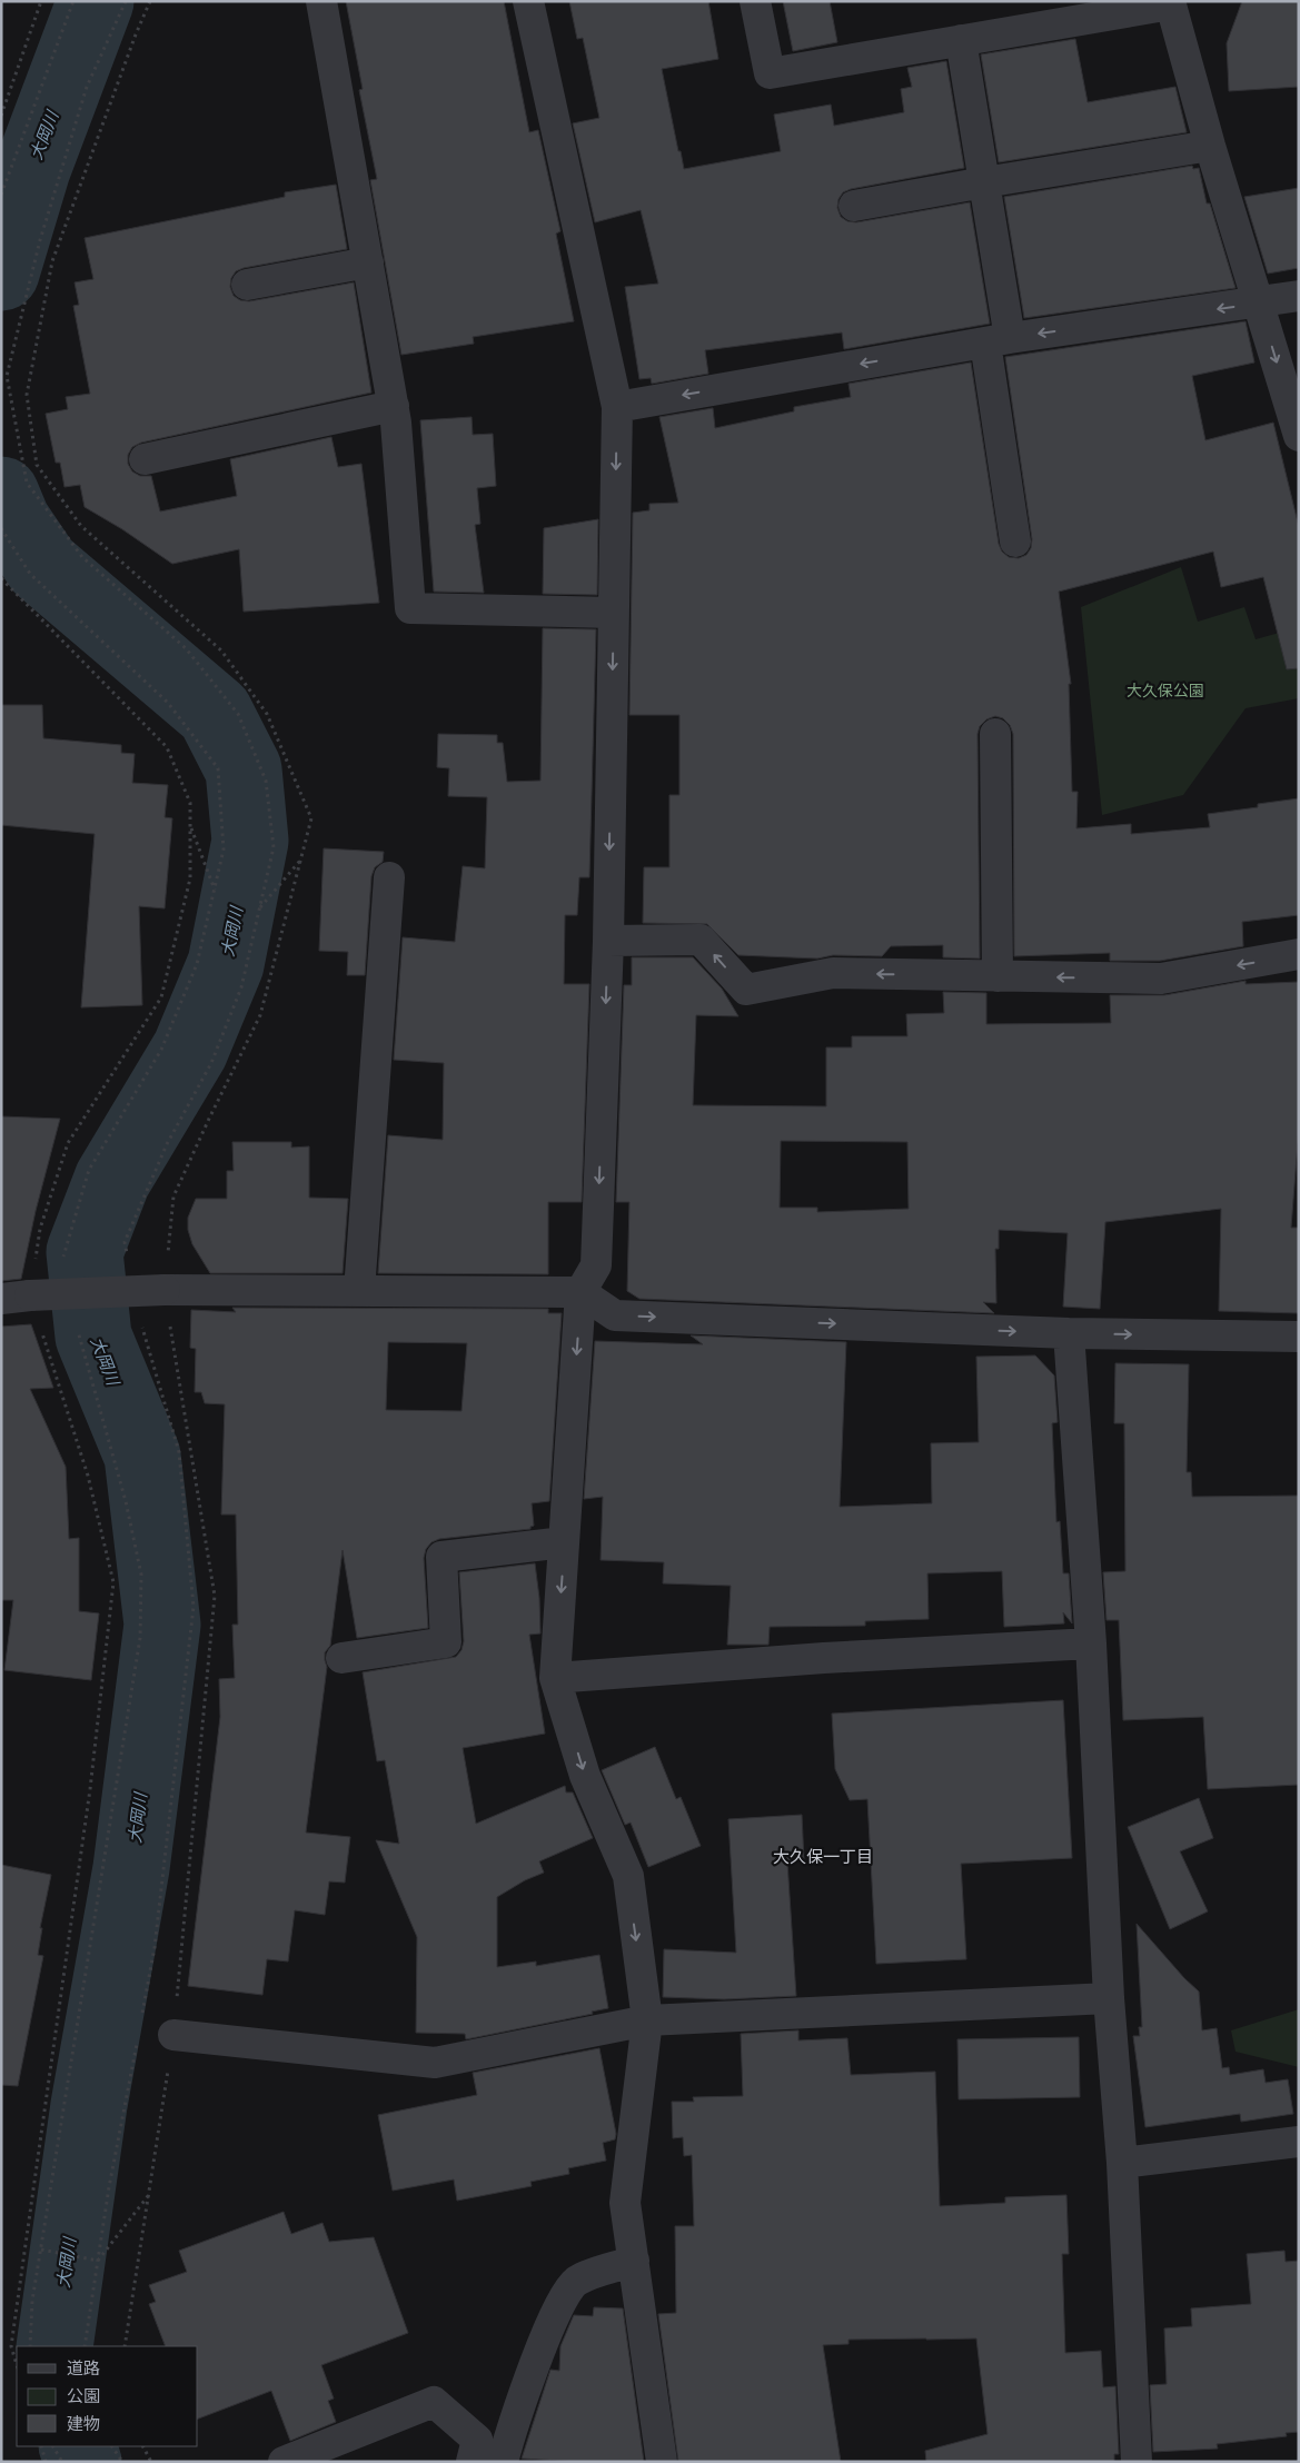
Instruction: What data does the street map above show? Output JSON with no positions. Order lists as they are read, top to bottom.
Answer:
{
  "districts": ["大久保一丁目"],
  "water": ["大岡川"],
  "parks": ["大久保公園"],
  "legend": ["道路", "公園", "建物"]
}
